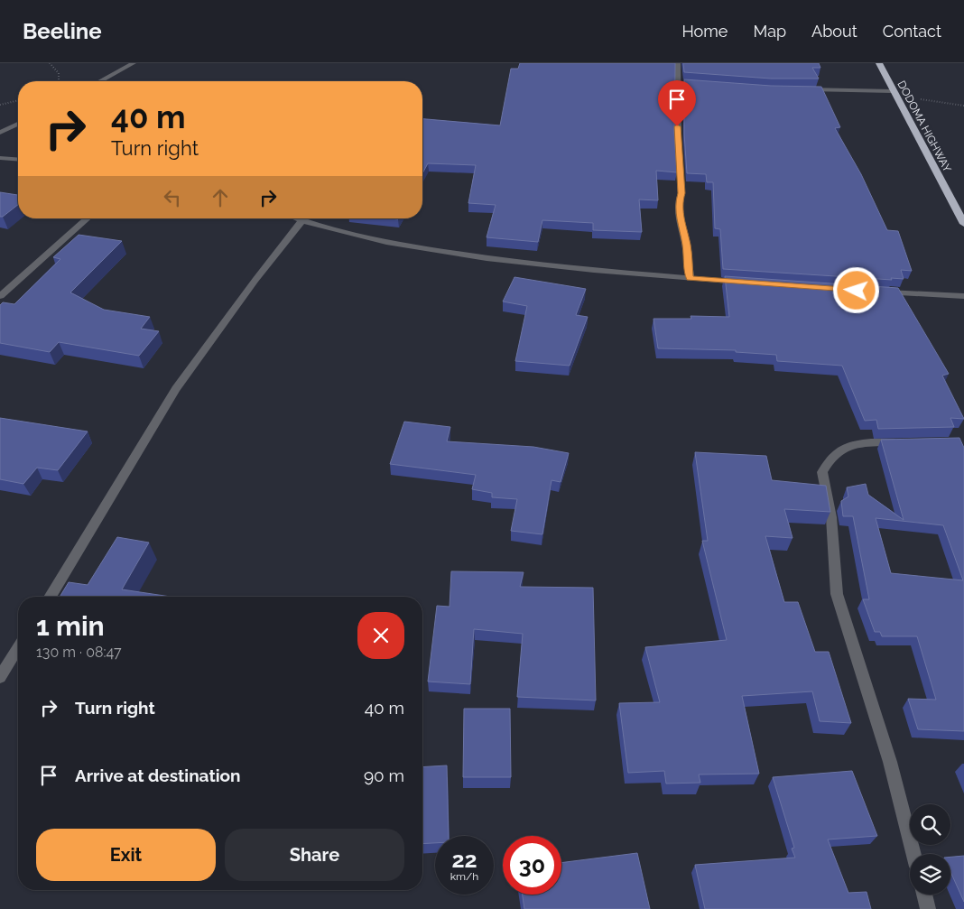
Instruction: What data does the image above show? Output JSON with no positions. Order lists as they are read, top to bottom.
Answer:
{
  "streets": {
    "highway": ["DODOMA HIGHWAY"]
  },
  "page": {
    "header": "Beeline",
    "nav": [
      "Home",
      "Map",
      "About",
      "Contact"
    ],
    "turn": ["40 m", "Turn right"],
    "heading": ["1 min", "130 m · 08:47"],
    "list": [
      {
        "name": "Turn right",
        "value": "40 m"
      },
      {
        "name": "Arrive at destination",
        "value": "90 m"
      }
    ],
    "buttons": ["Exit", "Share"],
    "speed": "22 km/h",
    "limit": "30"
  }
}
